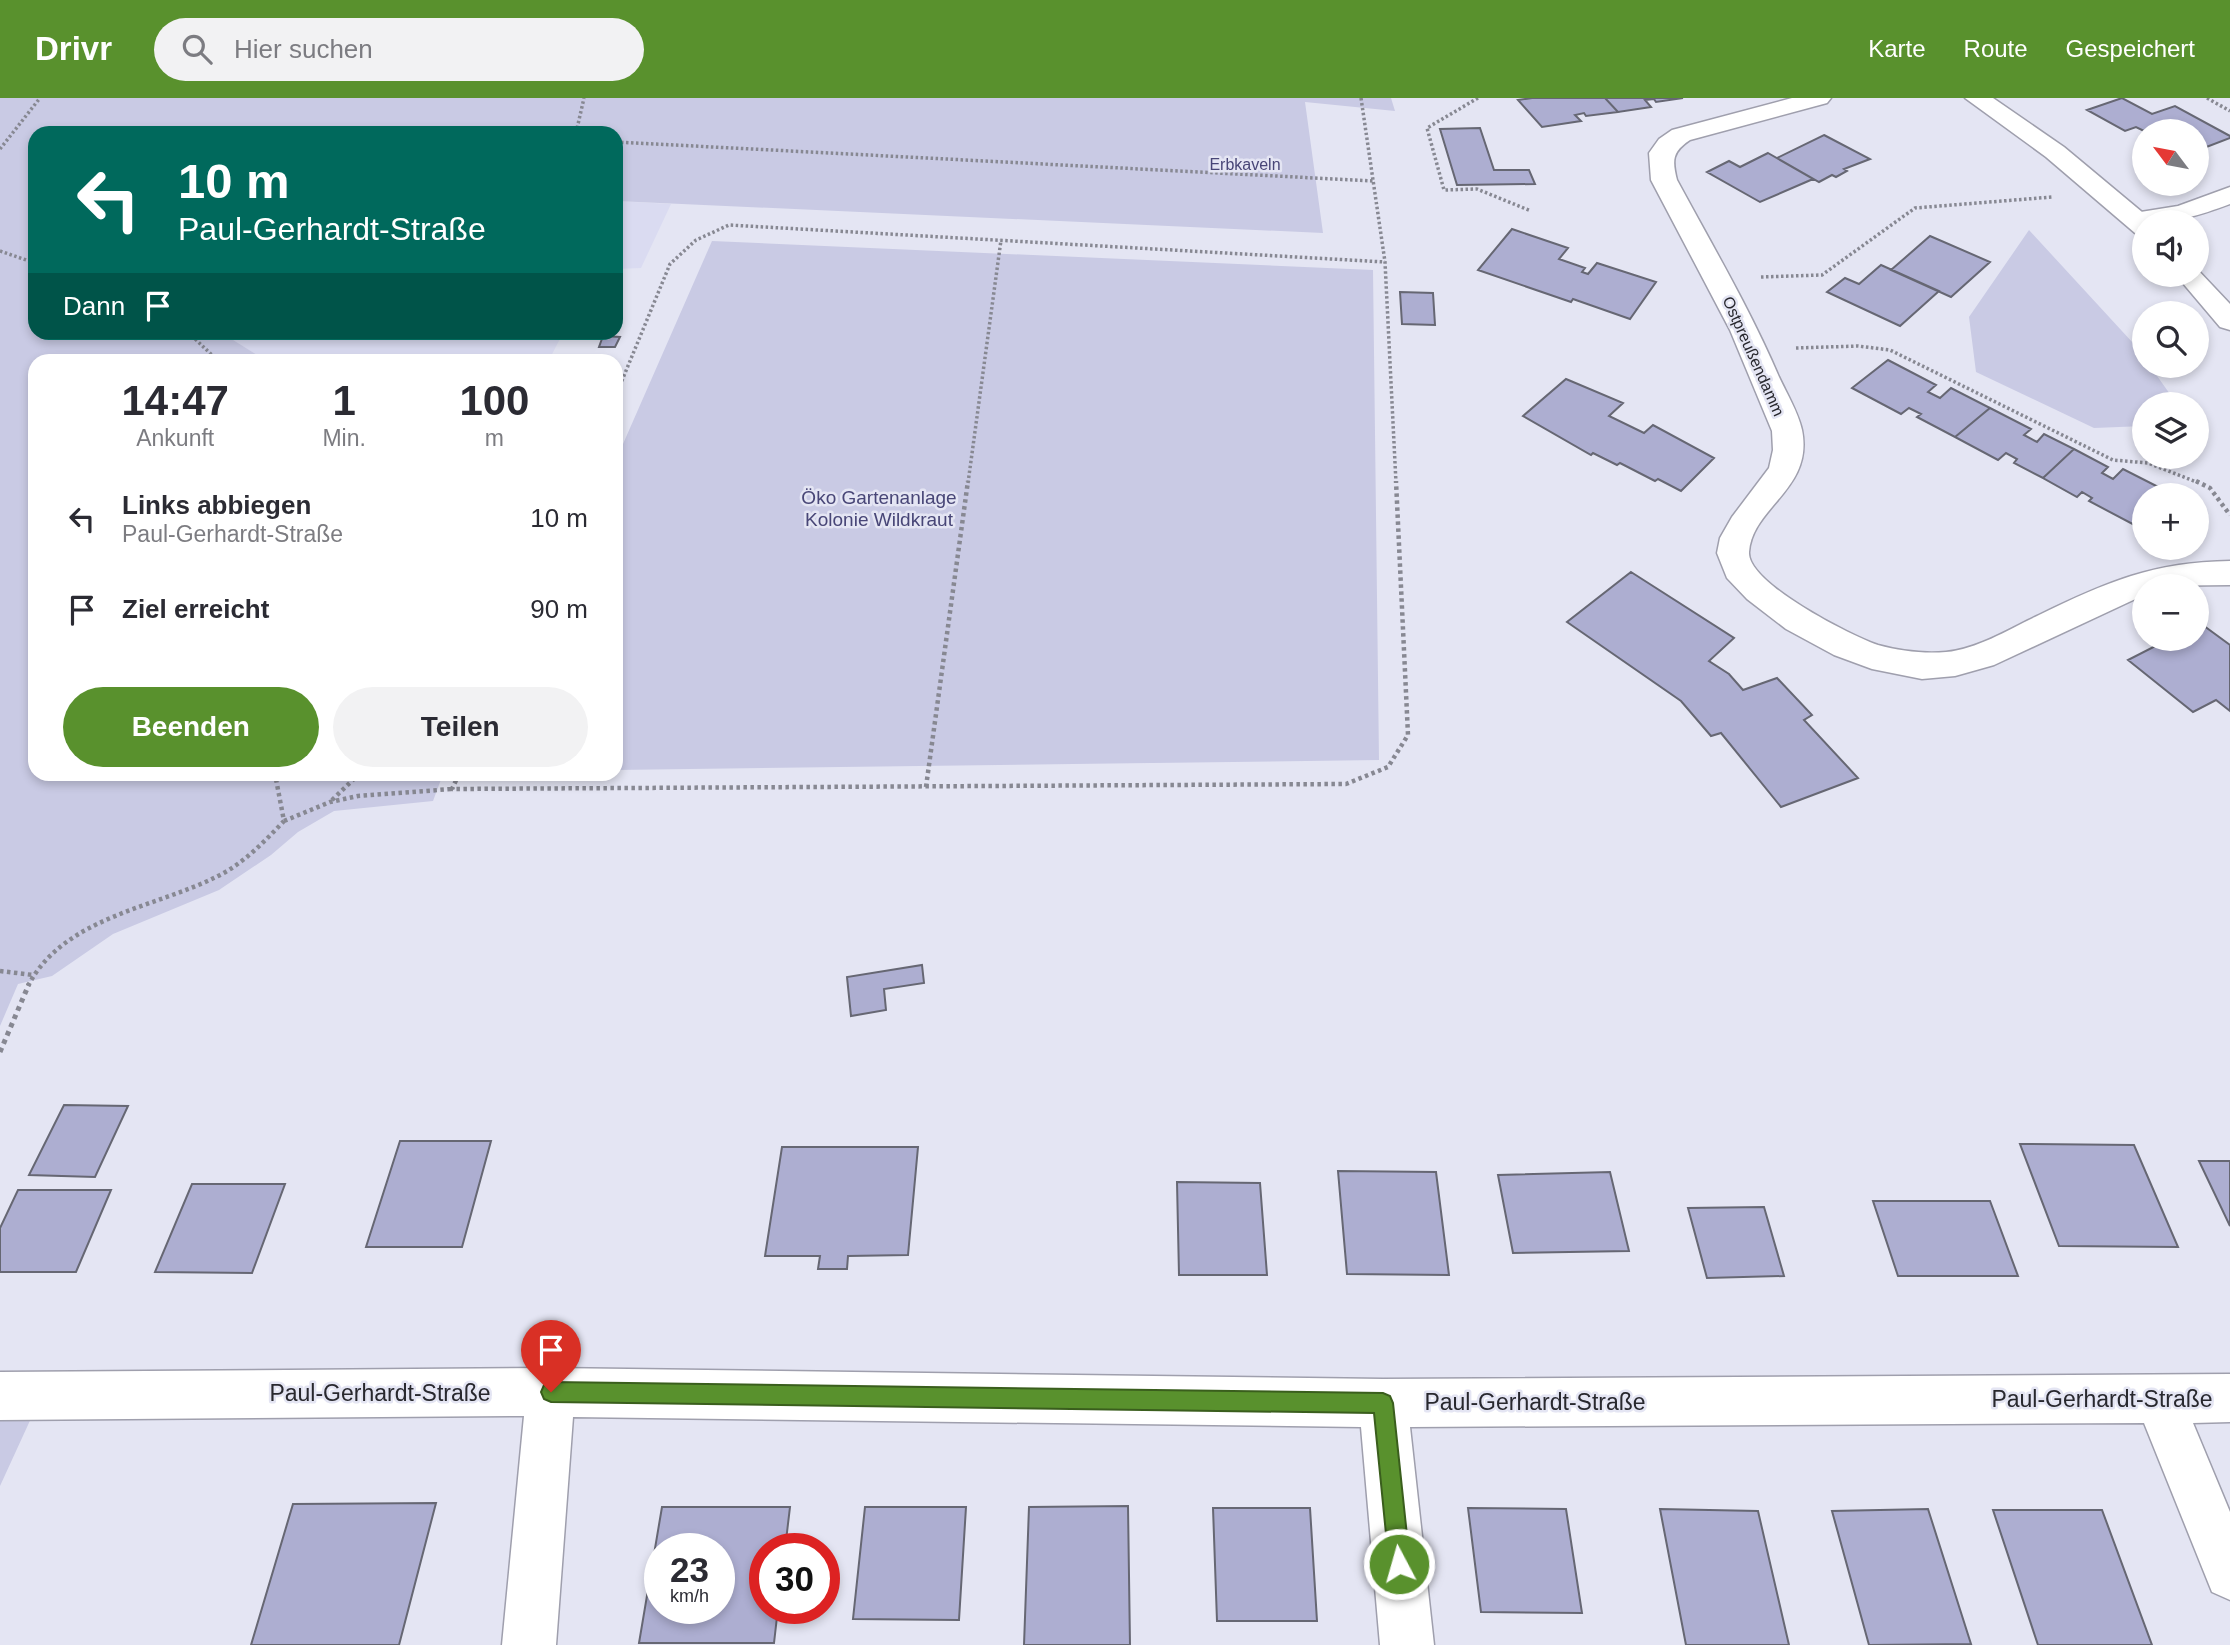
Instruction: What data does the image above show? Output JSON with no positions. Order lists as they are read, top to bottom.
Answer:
{
  "streets": {
    "street": ["Ostpreußendamm", "Paul-Gerhardt-Straße"]
  },
  "parks": ["Erbkaveln", "Öko Gartenanlage Kolonie Wildkraut"],
  "north": "top left",
  "page": {
    "header": "Drivr",
    "search": "Hier suchen",
    "nav": ["Karte", "Route", "Gespeichert"],
    "map_buttons": ["+", "−"],
    "turn": ["10 m", "Paul-Gerhardt-Straße"],
    "then": "Dann",
    "eta": [
      "14:47",
      "Ankunft",
      "1",
      "Min.",
      "100",
      "m"
    ],
    "list": [
      {
        "name": "Links abbiegen",
        "note": "Paul-Gerhardt-Straße",
        "value": "10 m"
      },
      {
        "name": "Ziel erreicht",
        "value": "90 m"
      }
    ],
    "buttons": ["Beenden", "Teilen"],
    "speed": "23 km/h",
    "limit": "30"
  }
}
